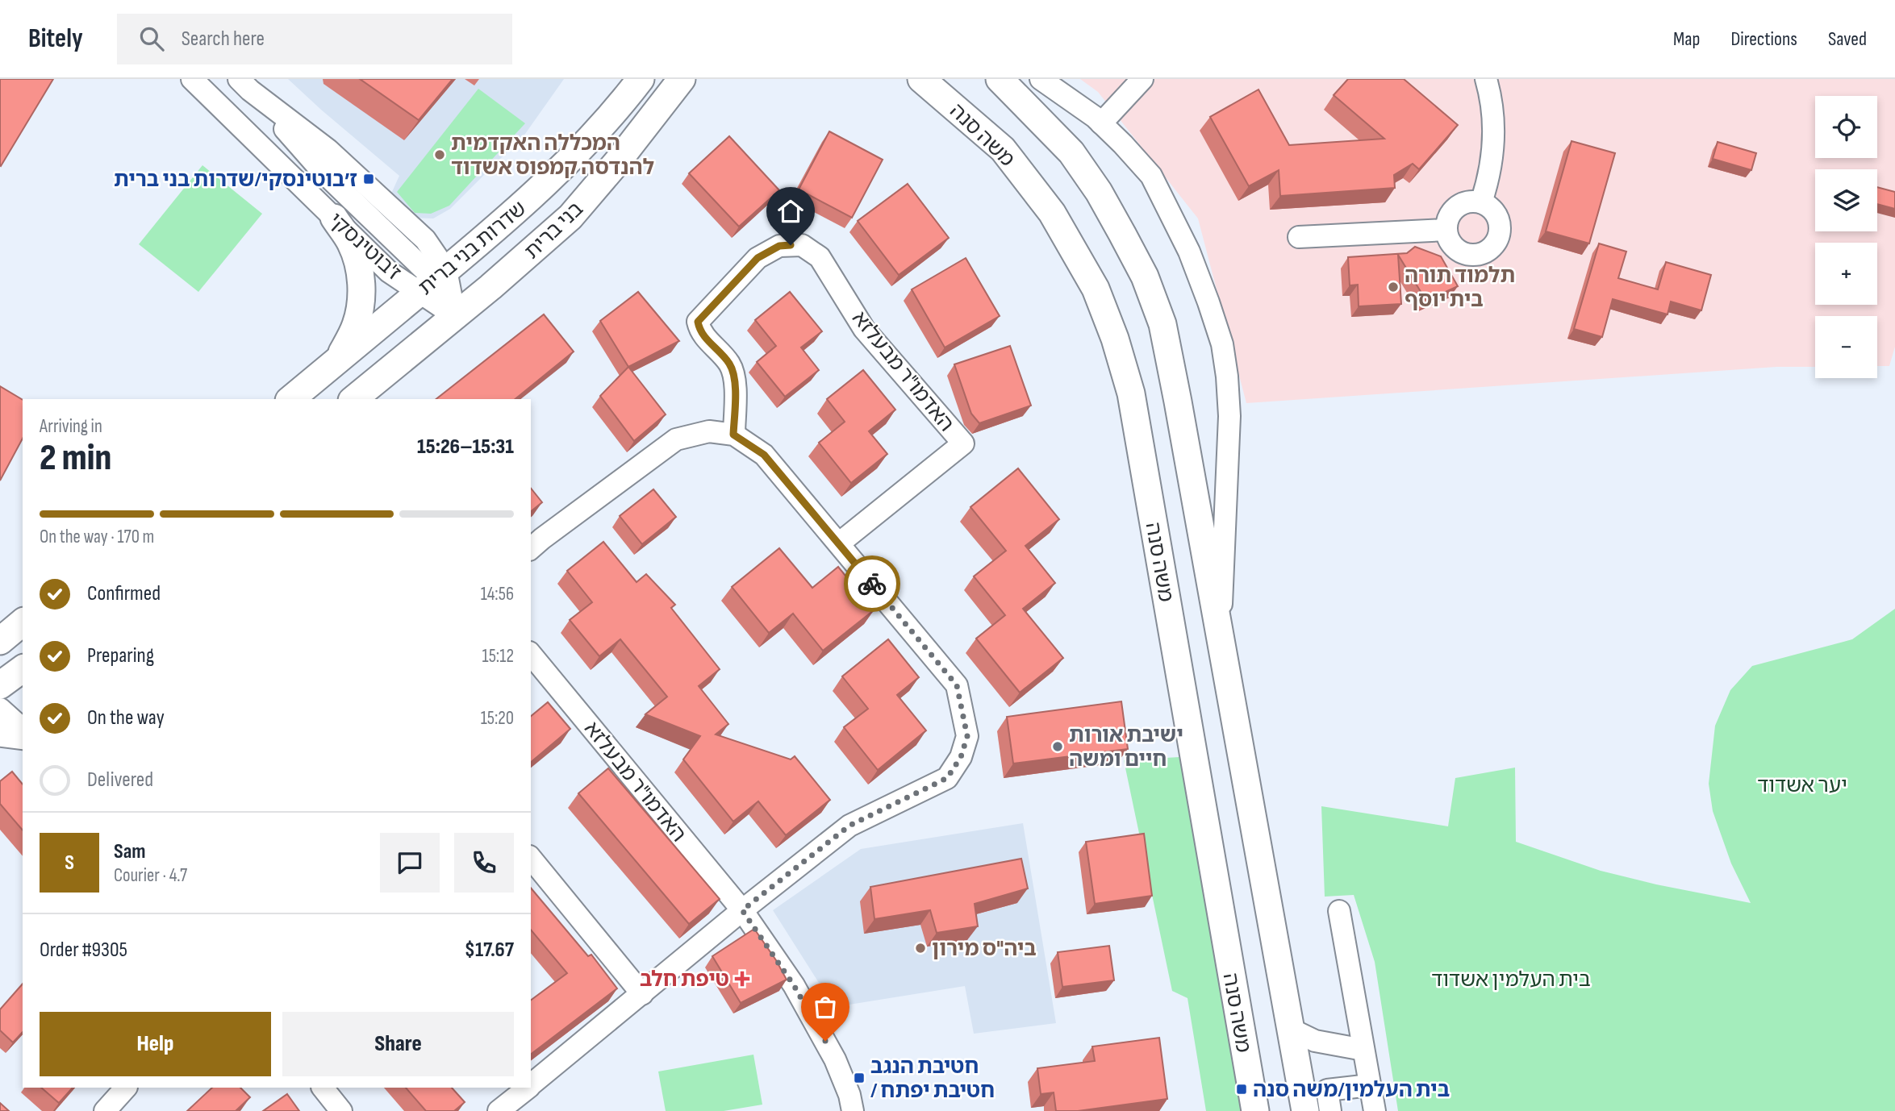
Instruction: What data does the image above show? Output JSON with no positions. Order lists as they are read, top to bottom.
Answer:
{
  "streets": {
    "main road": ["משה סנה", "בני ברית", "שדרות בני ברית"],
    "street": ["ז'בוטינסקי", "האדמו\"ר מבעלזא"]
  },
  "crossings": [
    ["בני ברית", "ז'בוטינסקי"],
    ["בני ברית", "שדרות בני ברית"],
    ["ז'בוטינסקי", "שדרות בני ברית"]
  ],
  "parks": ["יער אשדוד", "בית העלמין אשדוד"],
  "places": {
    "other": [
      "המכללה האקדמית להנדסה קמפוס אשדוד",
      "תלמוד תורה בית יוסף",
      "ישיבת אורות חיים ומשה",
      "ביה\"ס מירון"
    ],
    "transit": ["ז׳בוטינסקי/שדרות בני ברית", "חטיבת הנגב / חטיבת יפתח", "בית העלמין/משה סנה"],
    "health": ["טיפת חלב"]
  },
  "page": {
    "header": "Bitely",
    "search": "Search here",
    "nav": ["Map", "Directions", "Saved"],
    "map_buttons": ["+", "−"],
    "heading": ["2 min", "Arriving in", "15:26–15:31"],
    "panel": [
      "Sam",
      "Courier · 4.7",
      "Order #9305",
      "$17.67"
    ],
    "bar": "On the way · 170 m",
    "list": [
      ["Confirmed", "14:56"],
      ["Preparing", "15:12"],
      ["On the way", "15:20"],
      "Delivered"
    ],
    "round": "S",
    "buttons": ["Help", "Share"]
  }
}
